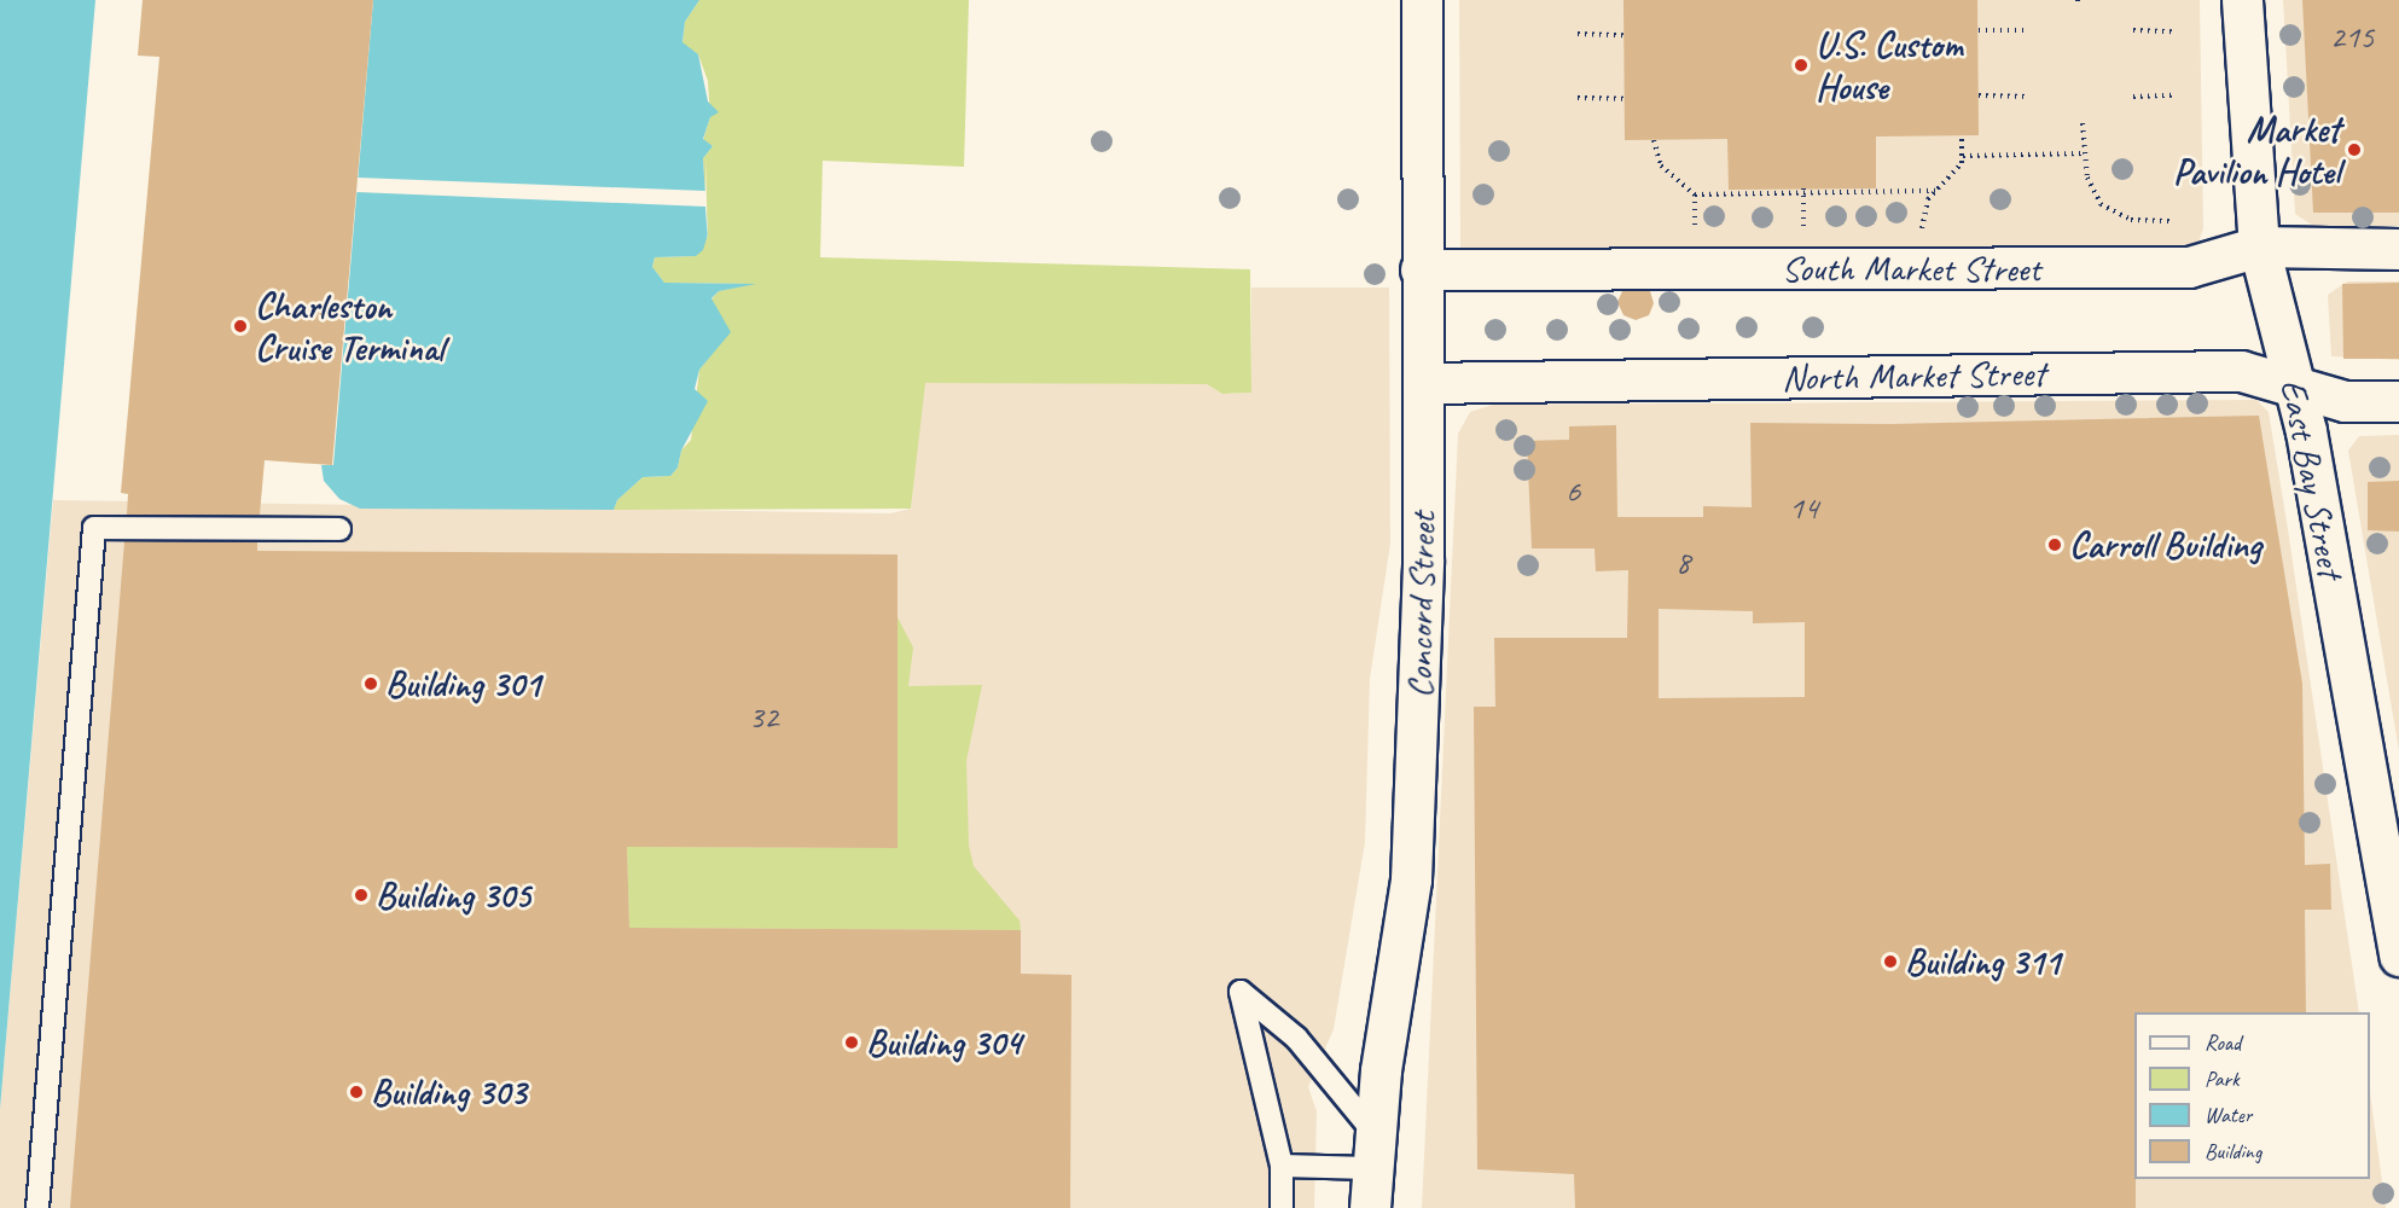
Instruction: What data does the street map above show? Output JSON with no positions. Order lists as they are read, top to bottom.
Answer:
{
  "streets": {
    "street": [
      "South Market Street",
      "North Market Street",
      "East Bay Street",
      "Concord Street"
    ]
  },
  "crossings": [
    ["South Market Street", "East Bay Street"],
    ["South Market Street", "Concord Street"],
    ["North Market Street", "East Bay Street"],
    ["North Market Street", "Concord Street"]
  ],
  "places": [
    "U.S. Custom House",
    "Market Pavilion Hotel",
    "Charleston Cruise Terminal",
    "Carroll Building",
    "Building 301",
    "Building 305",
    "Building 311",
    "Building 304",
    "Building 303"
  ],
  "house_numbers": [
    "215",
    "6",
    "14",
    "8",
    "32"
  ],
  "legend": [
    "Road",
    "Park",
    "Water",
    "Building"
  ]
}
